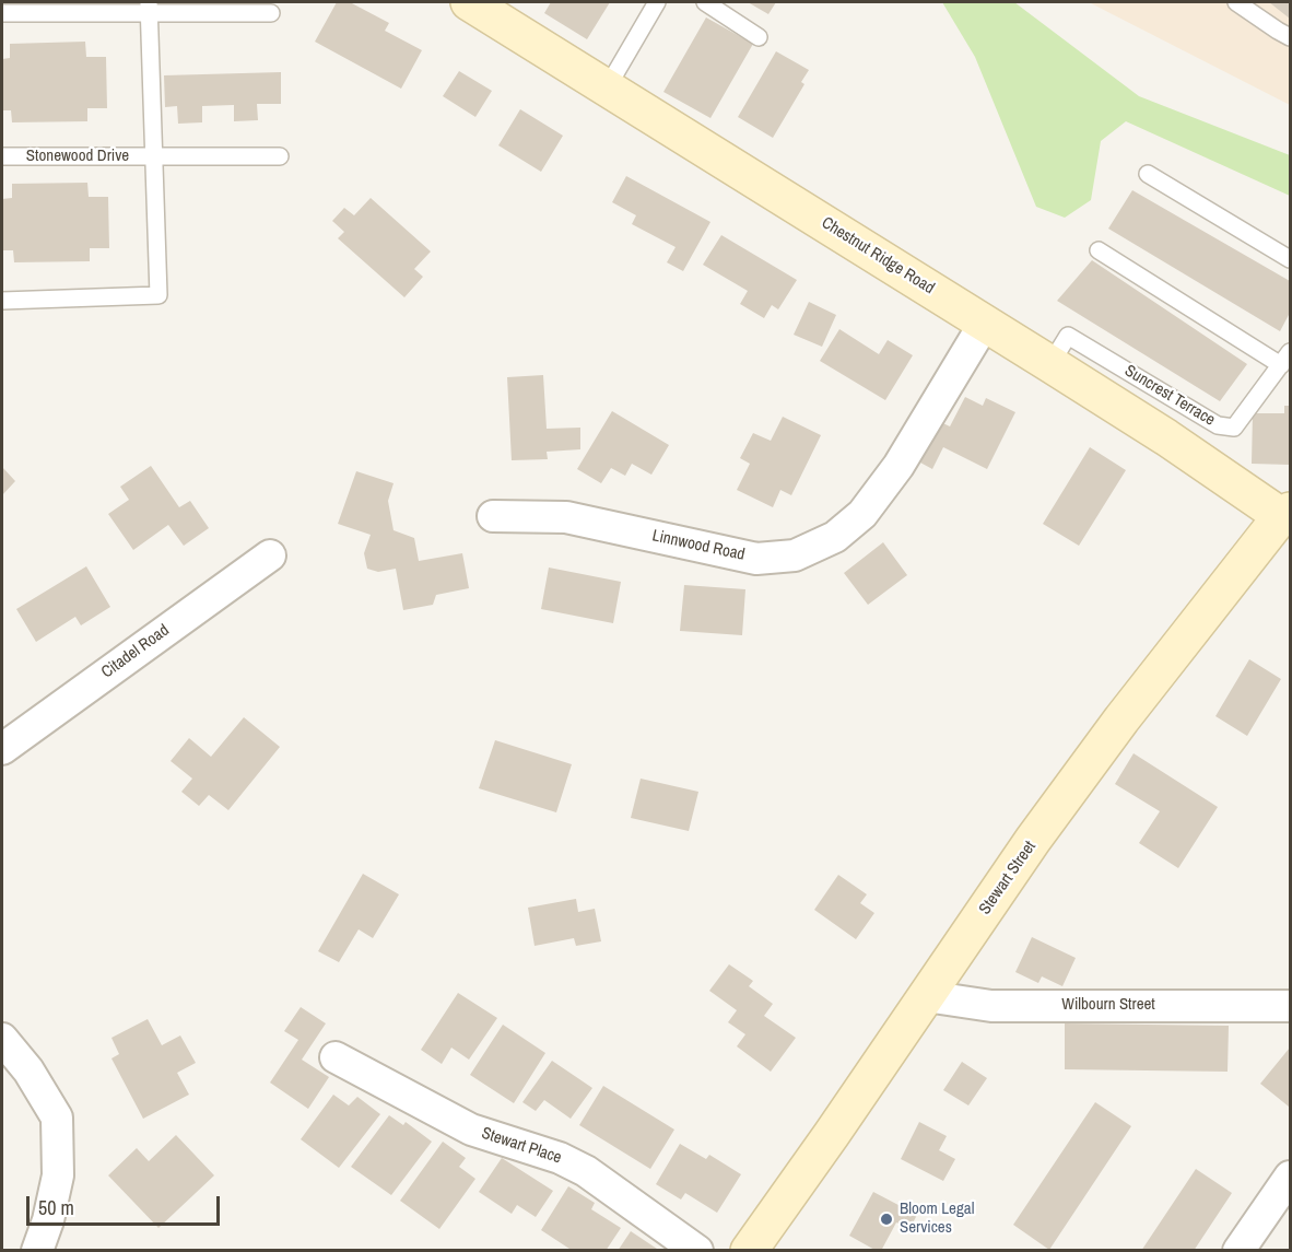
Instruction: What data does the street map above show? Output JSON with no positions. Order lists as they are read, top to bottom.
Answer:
{
  "streets": {
    "street": [
      "Chestnut Ridge Road",
      "Linnwood Road",
      "Citadel Road",
      "Stewart Street",
      "Wilbourn Street",
      "Stewart Place"
    ],
    "lane": ["Stonewood Drive", "Suncrest Terrace"]
  },
  "crossings": [
    ["Chestnut Ridge Road", "Suncrest Terrace"],
    ["Chestnut Ridge Road", "Linnwood Road"],
    ["Chestnut Ridge Road", "Stewart Street"],
    ["Stewart Street", "Wilbourn Street"]
  ],
  "places": ["Bloom Legal Services"],
  "scale_bar": "50 m"
}
